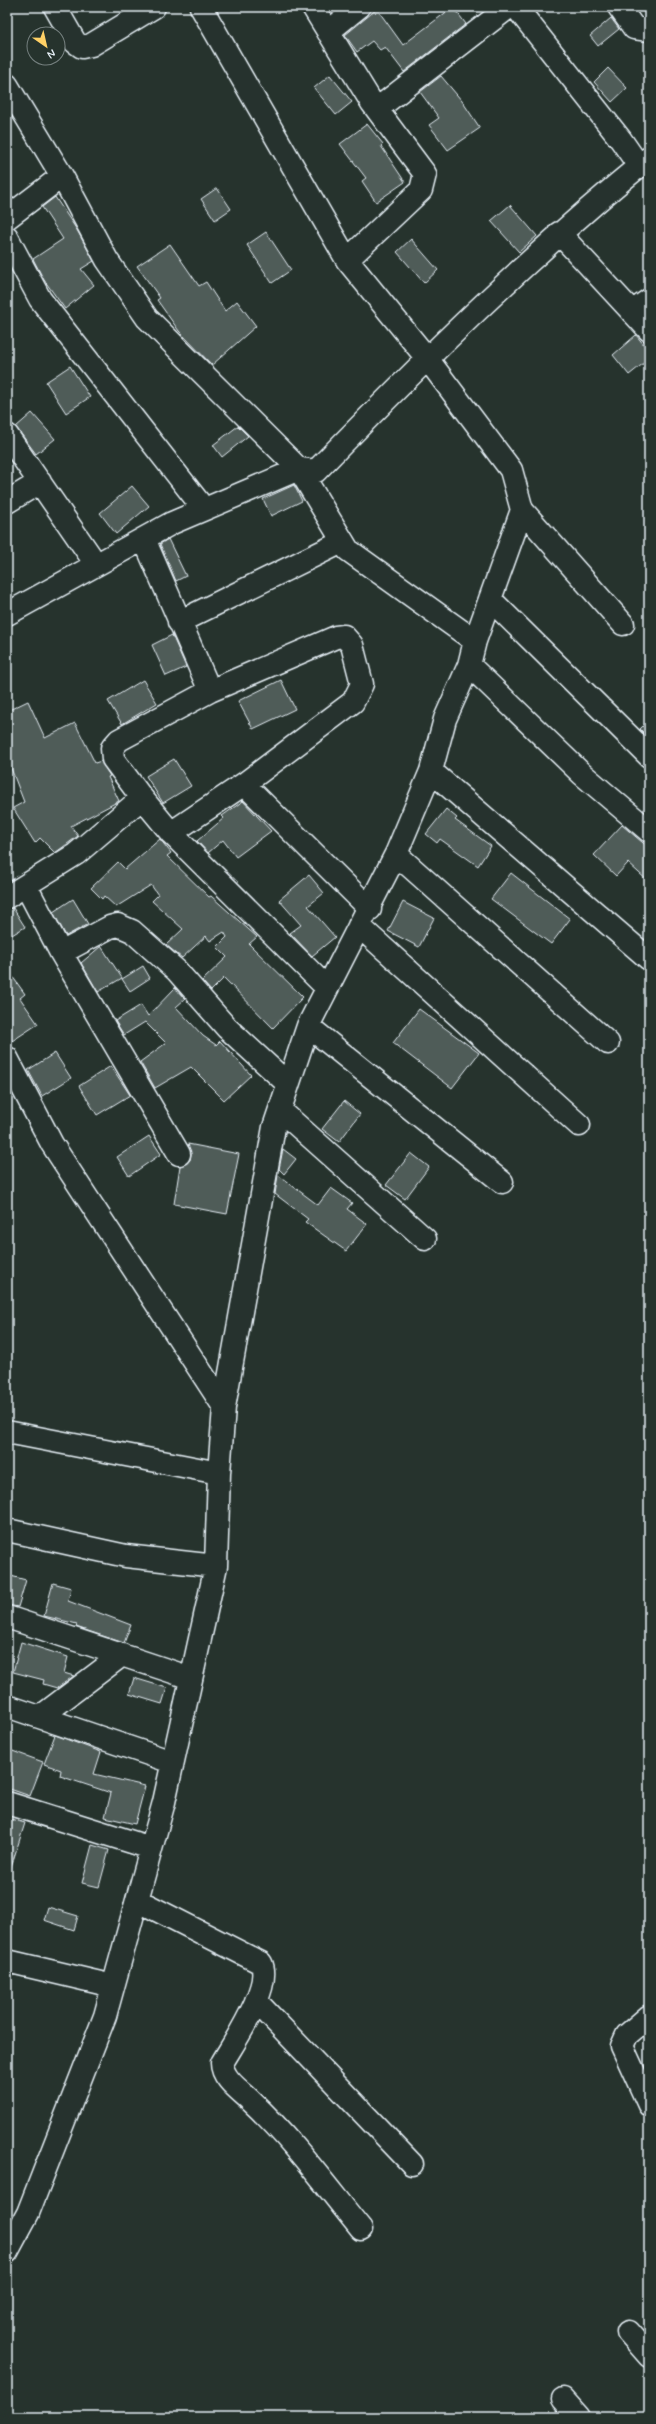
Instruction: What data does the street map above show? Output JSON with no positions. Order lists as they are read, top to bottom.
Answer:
{
  "north": "bottom right"
}
